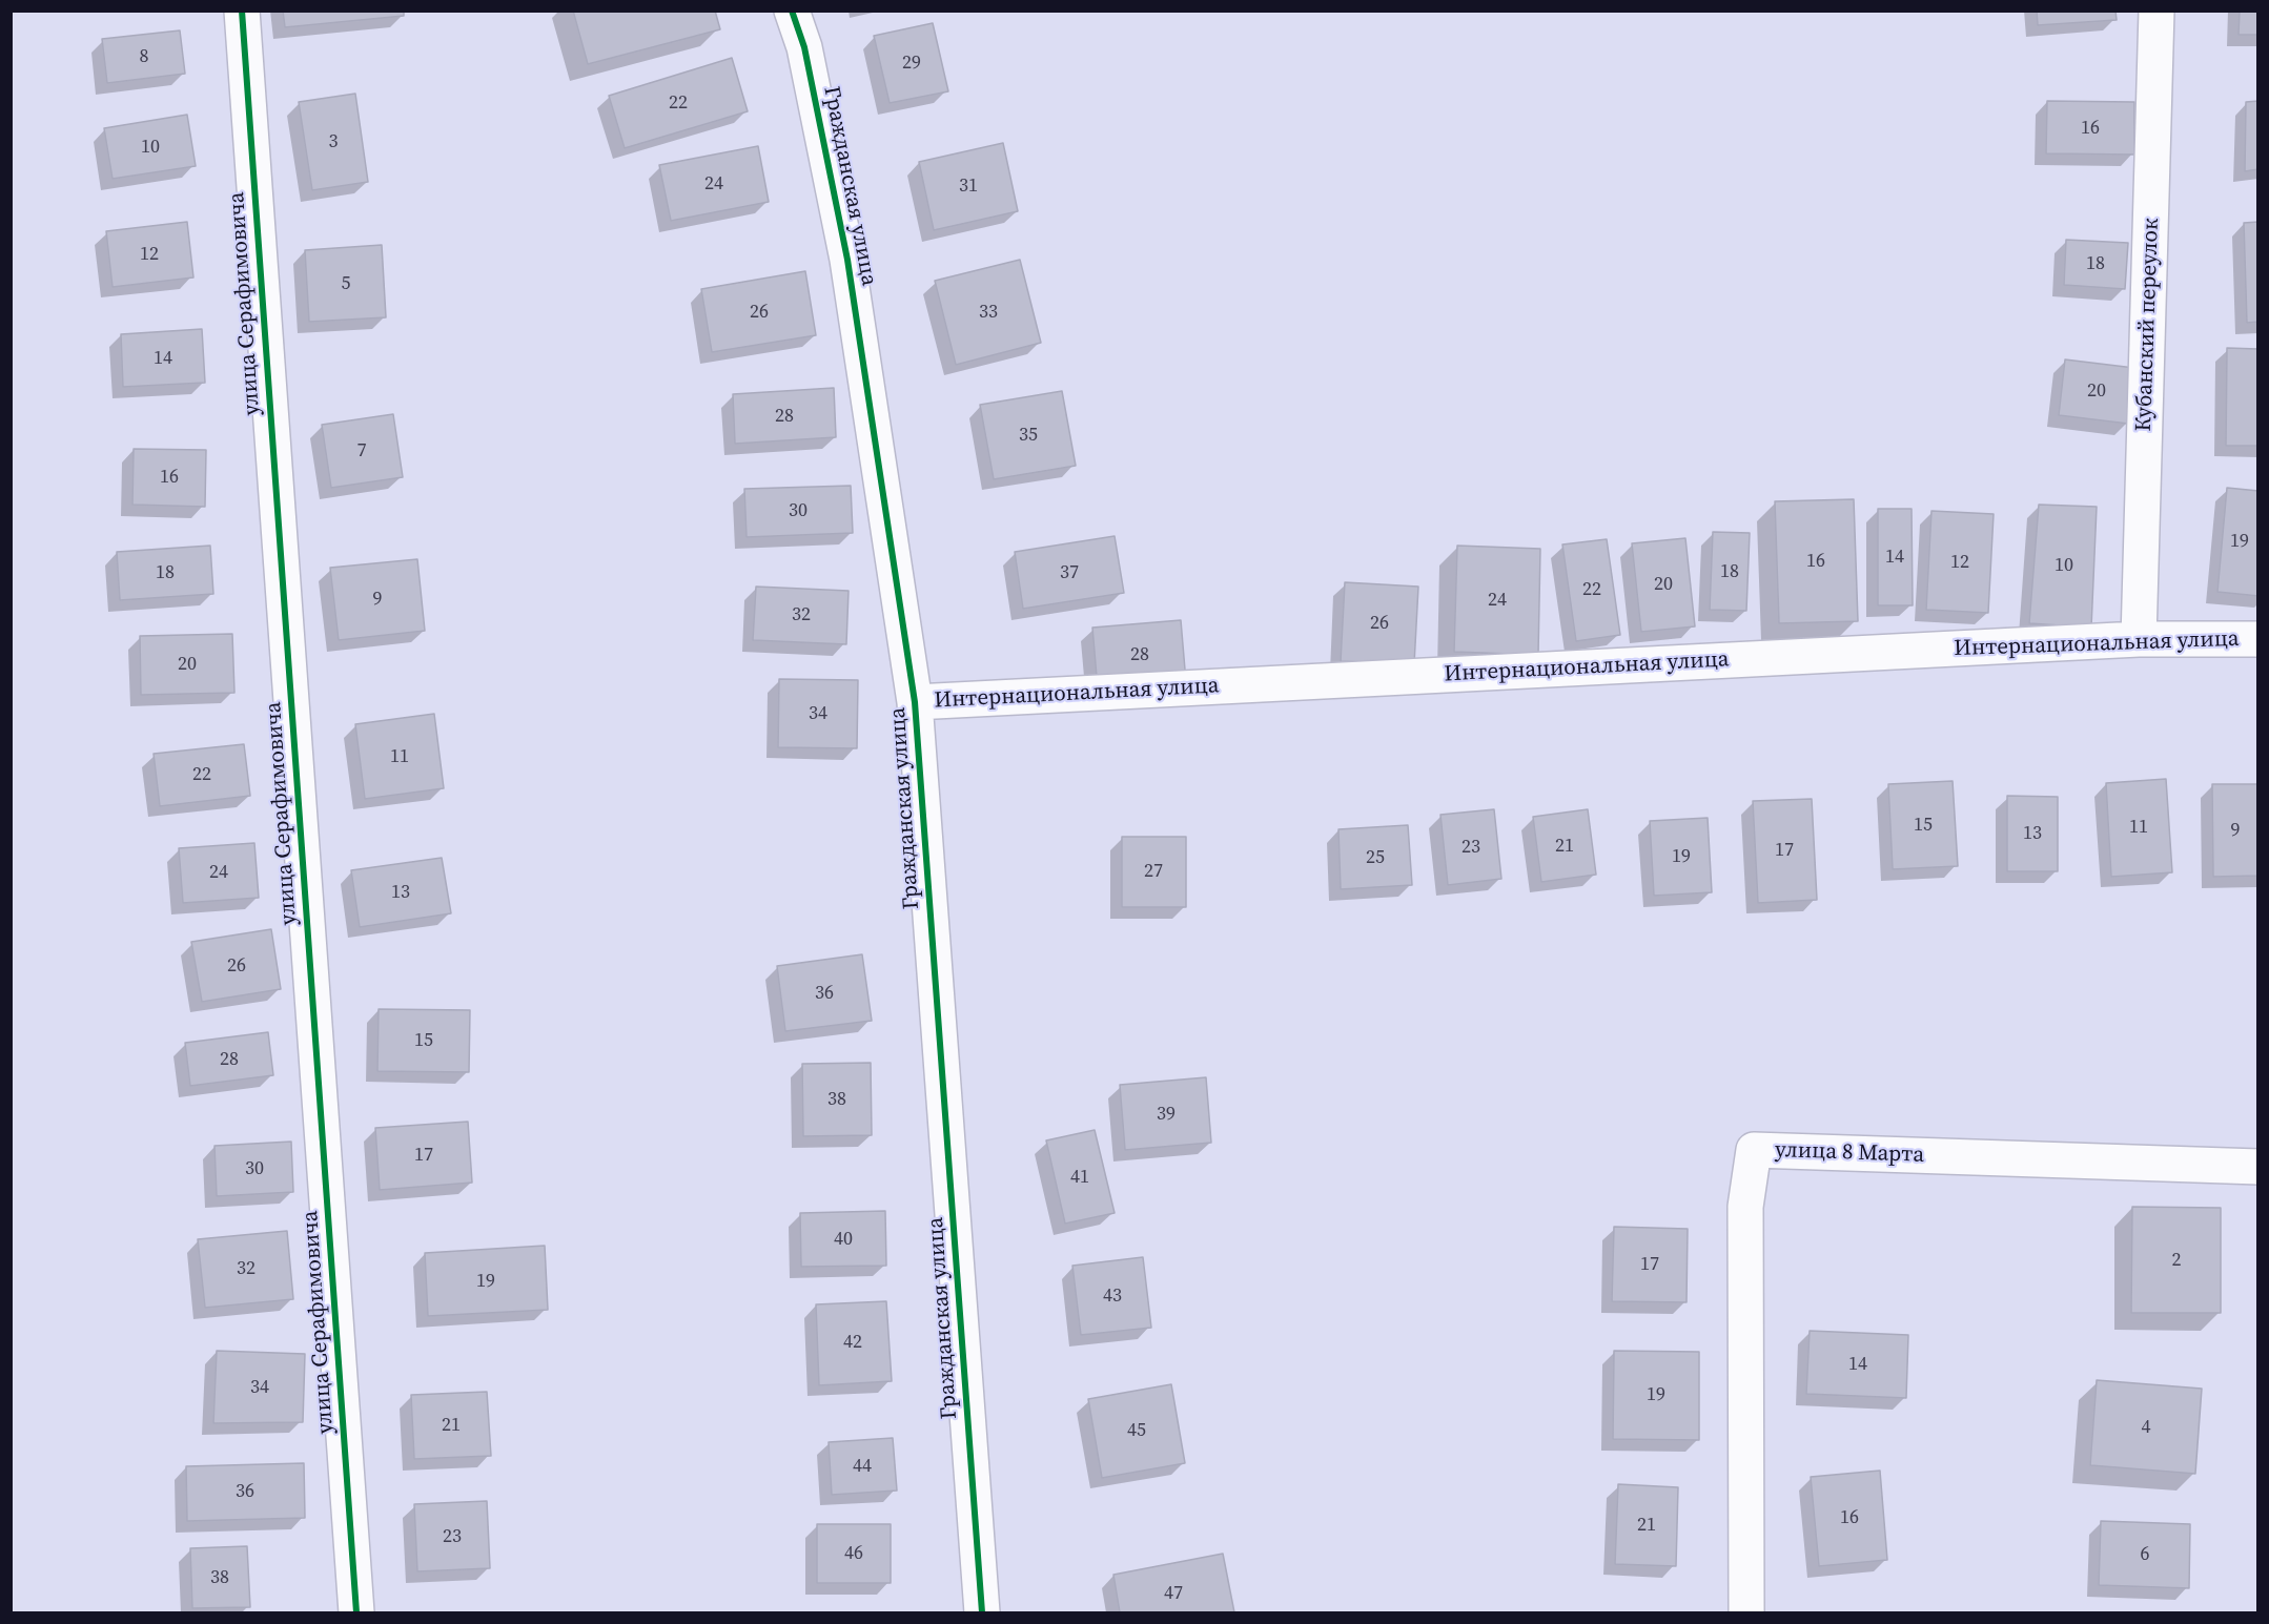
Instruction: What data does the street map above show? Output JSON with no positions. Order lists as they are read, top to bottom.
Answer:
{
  "streets": {
    "street": [
      "Гражданская улица",
      "улица Серафимовича",
      "Кубанский переулок",
      "Интернациональная улица",
      "улица 8 Марта"
    ]
  },
  "crossings": [
    ["Гражданская улица", "Интернациональная улица"],
    ["Кубанский переулок", "Интернациональная улица"]
  ],
  "house_numbers": [
    "8",
    "29",
    "22",
    "16",
    "3",
    "10",
    "24",
    "31",
    "12",
    "18",
    "5",
    "26",
    "33",
    "14",
    "20",
    "28",
    "35",
    "7",
    "16",
    "30",
    "19",
    "14",
    "16",
    "12",
    "10",
    "18",
    "18",
    "37",
    "20",
    "22",
    "9",
    "24",
    "32",
    "26",
    "28",
    "20",
    "34",
    "11",
    "22",
    "15",
    "11",
    "9",
    "13",
    "21",
    "23",
    "17",
    "19",
    "25",
    "27",
    "24",
    "13",
    "26",
    "36",
    "15",
    "28",
    "38",
    "39",
    "17",
    "30",
    "41",
    "40",
    "2",
    "17",
    "32",
    "19",
    "43",
    "42",
    "14",
    "34",
    "19",
    "21",
    "4",
    "45",
    "44",
    "36",
    "16",
    "21",
    "23",
    "46",
    "6",
    "38",
    "47"
  ]
}
